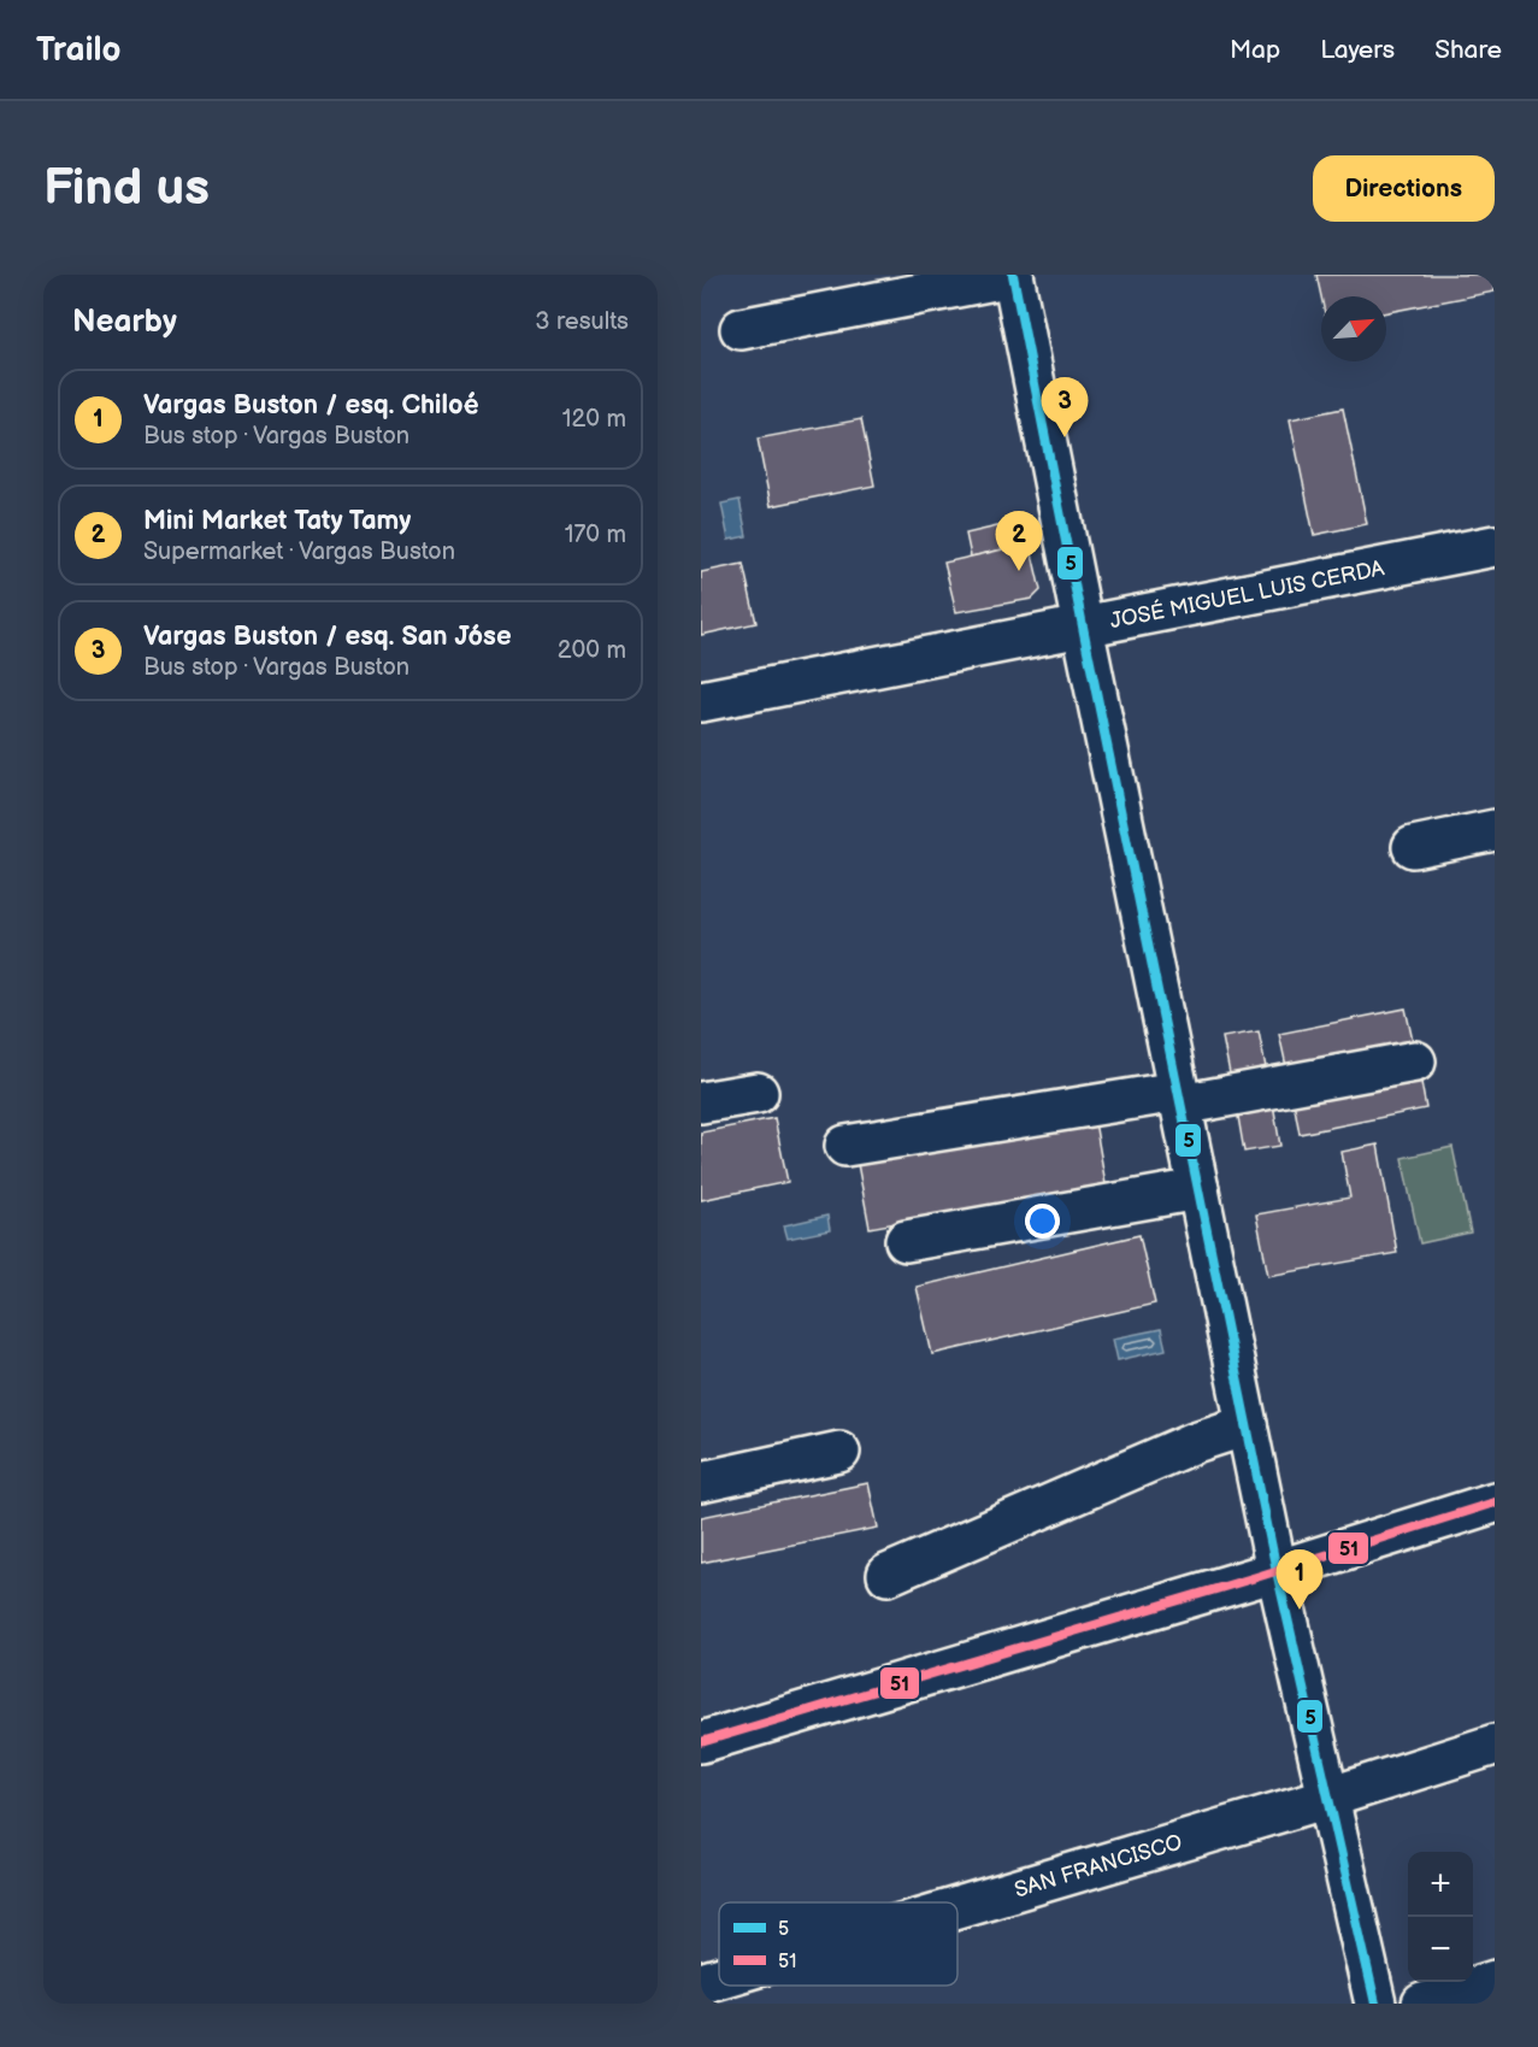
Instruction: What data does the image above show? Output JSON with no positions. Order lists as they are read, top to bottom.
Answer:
{
  "streets": {
    "street": ["JOSÉ MIGUEL LUIS CERDA", "SAN FRANCISCO"]
  },
  "lines": ["transit line 5", "transit line 51"],
  "legend": ["5", "51"],
  "north": "top right",
  "page": {
    "header": "Trailo",
    "nav": ["Map", "Layers", "Share"],
    "buttons": "Directions",
    "title": "Find us",
    "heading": ["Nearby", "3 results"],
    "list": [
      {
        "mark": "1",
        "name": "Vargas Buston / esq. Chiloé",
        "note": "Bus stop · Vargas Buston",
        "value": "120 m"
      },
      {
        "mark": "2",
        "name": "Mini Market Taty Tamy",
        "note": "Supermarket · Vargas Buston",
        "value": "170 m"
      },
      {
        "mark": "3",
        "name": "Vargas Buston / esq. San Jóse",
        "note": "Bus stop · Vargas Buston",
        "value": "200 m"
      }
    ],
    "pins": ["3", "2", "1"],
    "map_buttons": ["+", "−"]
  }
}
